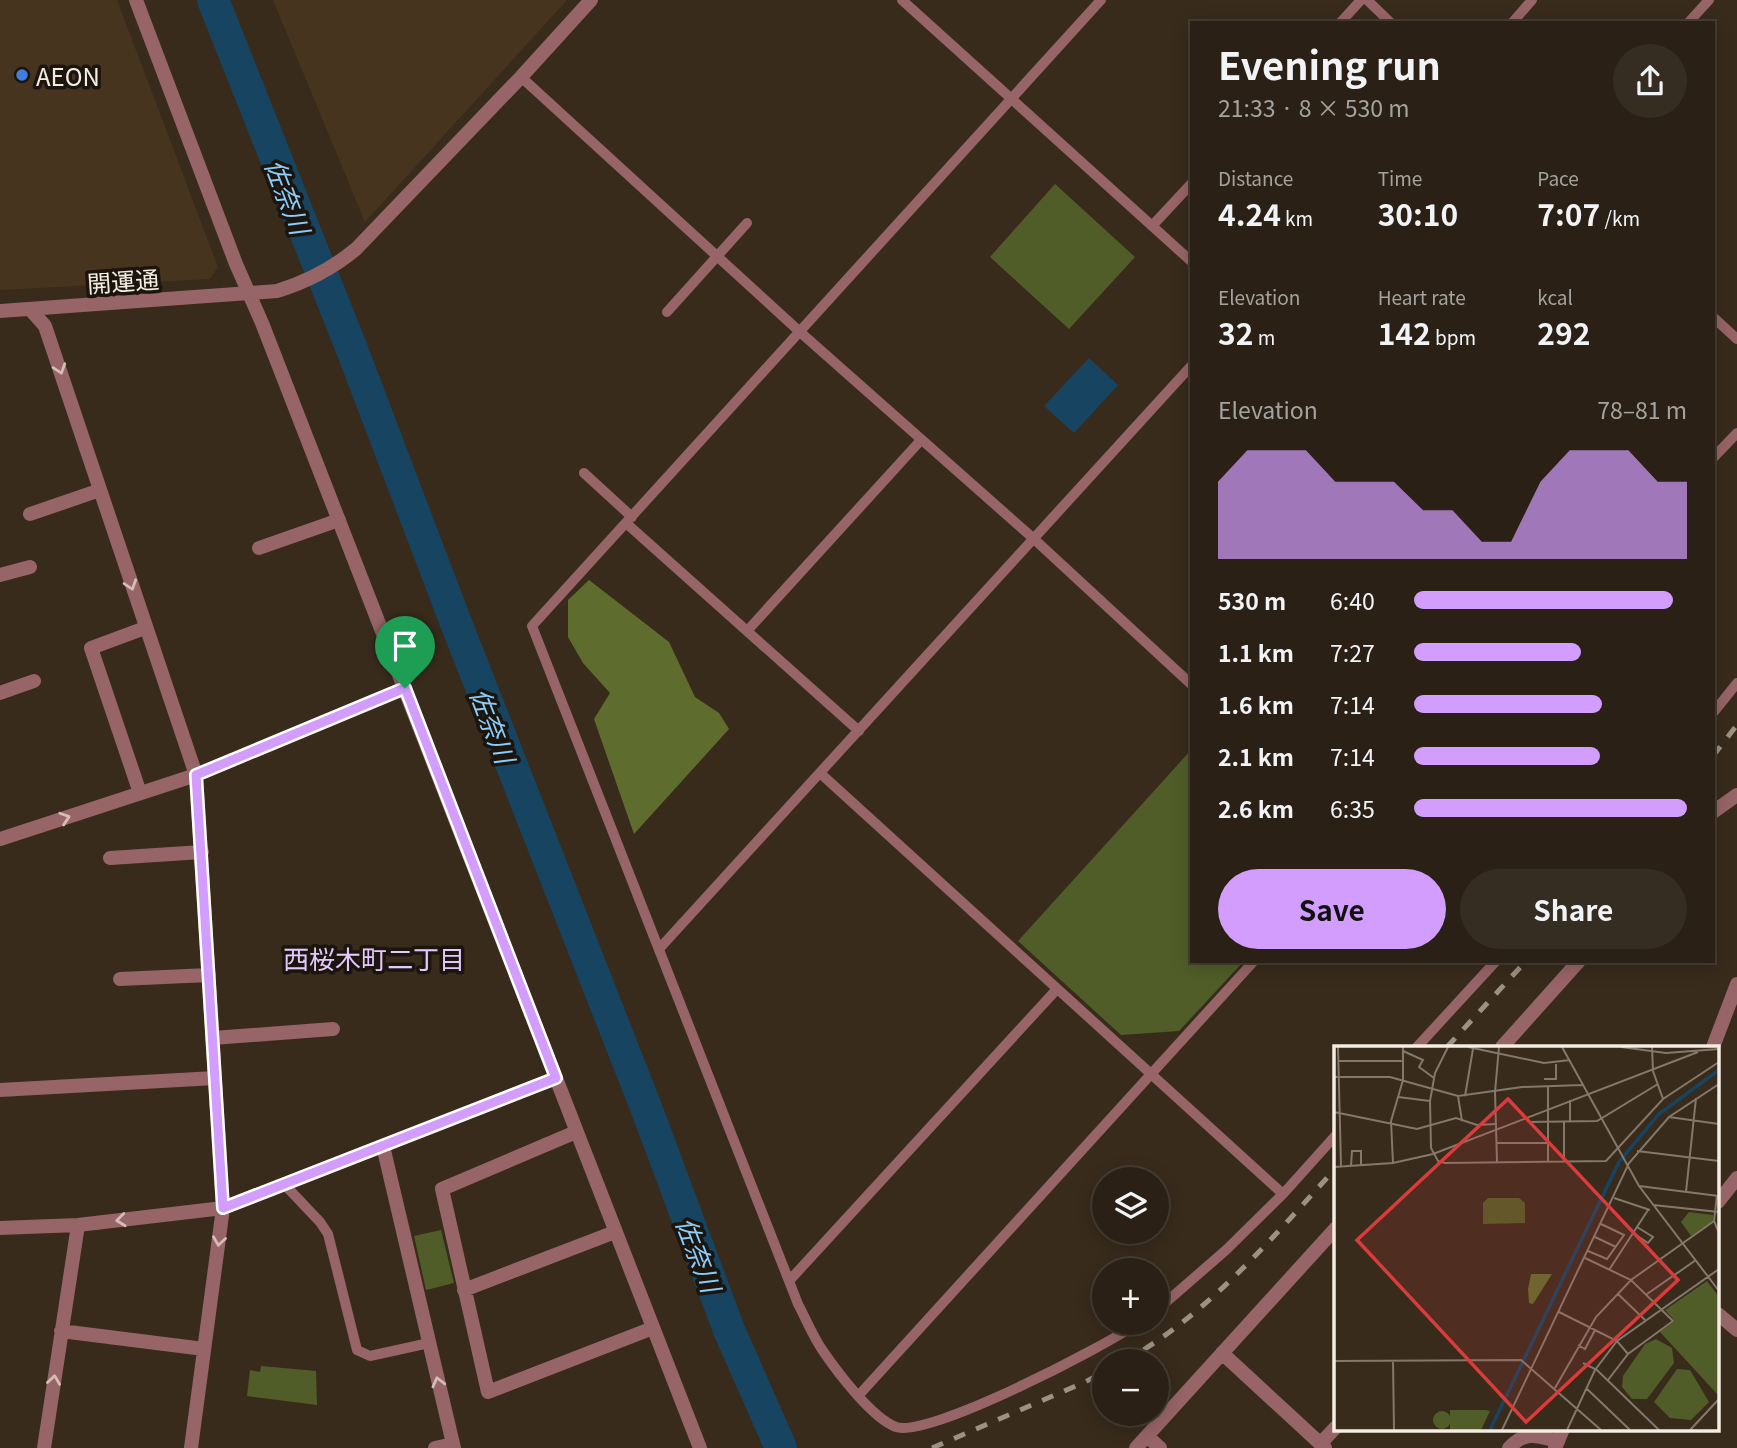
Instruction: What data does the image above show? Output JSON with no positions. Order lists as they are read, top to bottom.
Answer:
{
  "streets": {
    "street": ["開運通"]
  },
  "districts": ["西桜木町二丁目"],
  "water": ["佐奈川"],
  "places": ["AEON"],
  "page": {
    "heading": ["Evening run", "21:33 · 8 × 530 m"],
    "stats": [
      ["Distance", "4.24 km"],
      ["Time", "30:10"],
      ["Pace", "7:07 /km"],
      ["Elevation", "32 m"],
      ["Heart rate", "142 bpm"],
      ["kcal", "292"]
    ],
    "chart": ["Elevation", "78–81 m"],
    "list": [
      {
        "name": "530 m",
        "note": "6:40"
      },
      {
        "name": "1.1 km",
        "note": "7:27"
      },
      {
        "name": "1.6 km",
        "note": "7:14"
      },
      {
        "name": "2.1 km",
        "note": "7:14"
      },
      {
        "name": "2.6 km",
        "note": "6:35"
      }
    ],
    "buttons": ["Save", "Share"],
    "map_buttons": ["+", "−"]
  }
}
